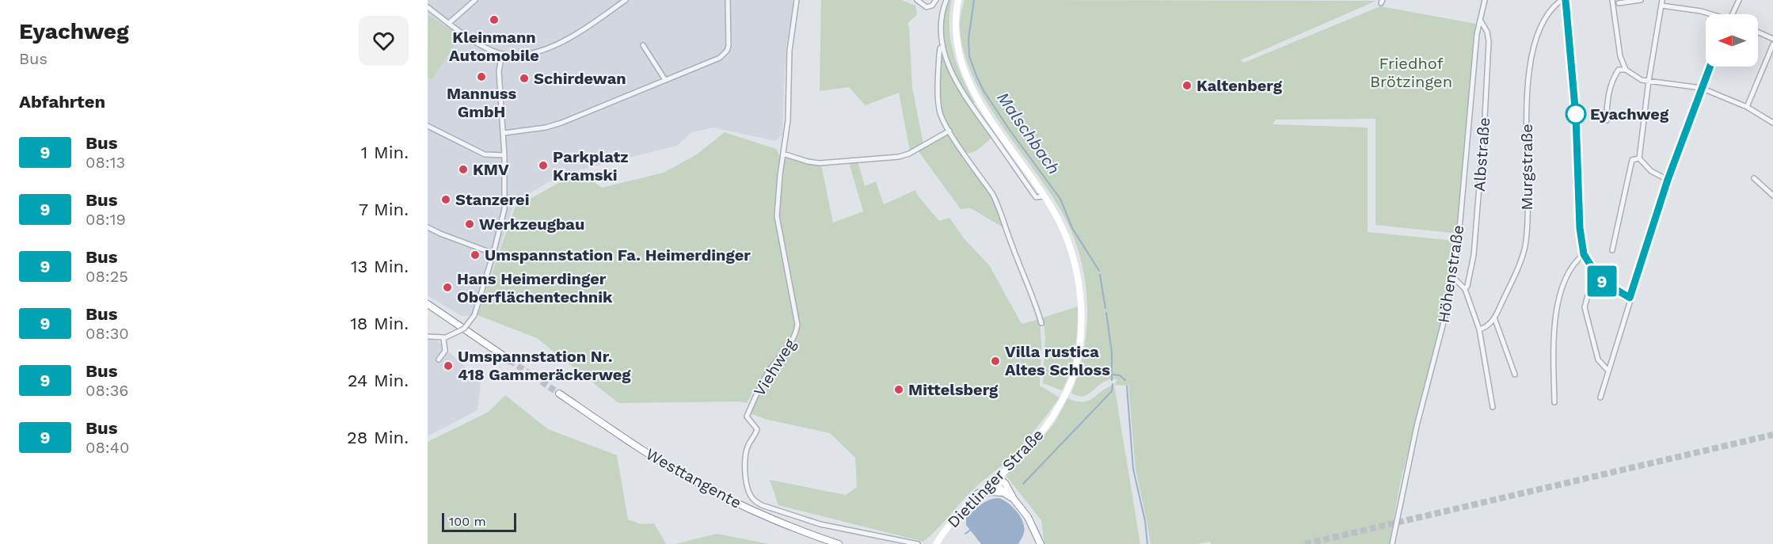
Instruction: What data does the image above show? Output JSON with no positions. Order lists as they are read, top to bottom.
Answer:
{
  "streets": {
    "highway": ["Westtangente"],
    "main road": ["Dietlinger Straße"],
    "street": [
      "Albstraße",
      "Murgstraße",
      "Höhenstraße",
      "Viehweg"
    ]
  },
  "crossings": [
    ["Albstraße", "Höhenstraße"]
  ],
  "water": ["Malschbach"],
  "parks": ["Friedhof Brötzingen"],
  "places": [
    "Kleinmann Automobile",
    "Mannuss GmbH",
    "Schirdewan",
    "Kaltenberg",
    "Eyachweg",
    "Parkplatz Kramski",
    "KMV",
    "Stanzerei",
    "Werkzeugbau",
    "Umspannstation Fa. Heimerdinger",
    "Hans Heimerdinger Oberflächentechnik",
    "Villa rustica Altes Schloss",
    "Umspannstation Nr. 418 Gammeräckerweg",
    "Mittelsberg"
  ],
  "lines": ["bus line 9"],
  "scale_bar": "100 m",
  "north": "left",
  "page": {
    "heading": [
      ["Eyachweg", "Bus"],
      "Abfahrten"
    ],
    "on_map": "9",
    "list": [
      {
        "mark": "9",
        "name": "Bus",
        "note": "08:13",
        "value": "1 Min."
      },
      {
        "mark": "9",
        "name": "Bus",
        "note": "08:19",
        "value": "7 Min."
      },
      {
        "mark": "9",
        "name": "Bus",
        "note": "08:25",
        "value": "13 Min."
      },
      {
        "mark": "9",
        "name": "Bus",
        "note": "08:30",
        "value": "18 Min."
      },
      {
        "mark": "9",
        "name": "Bus",
        "note": "08:36",
        "value": "24 Min."
      },
      {
        "mark": "9",
        "name": "Bus",
        "note": "08:40",
        "value": "28 Min."
      }
    ],
    "scale": "100 m"
  }
}
